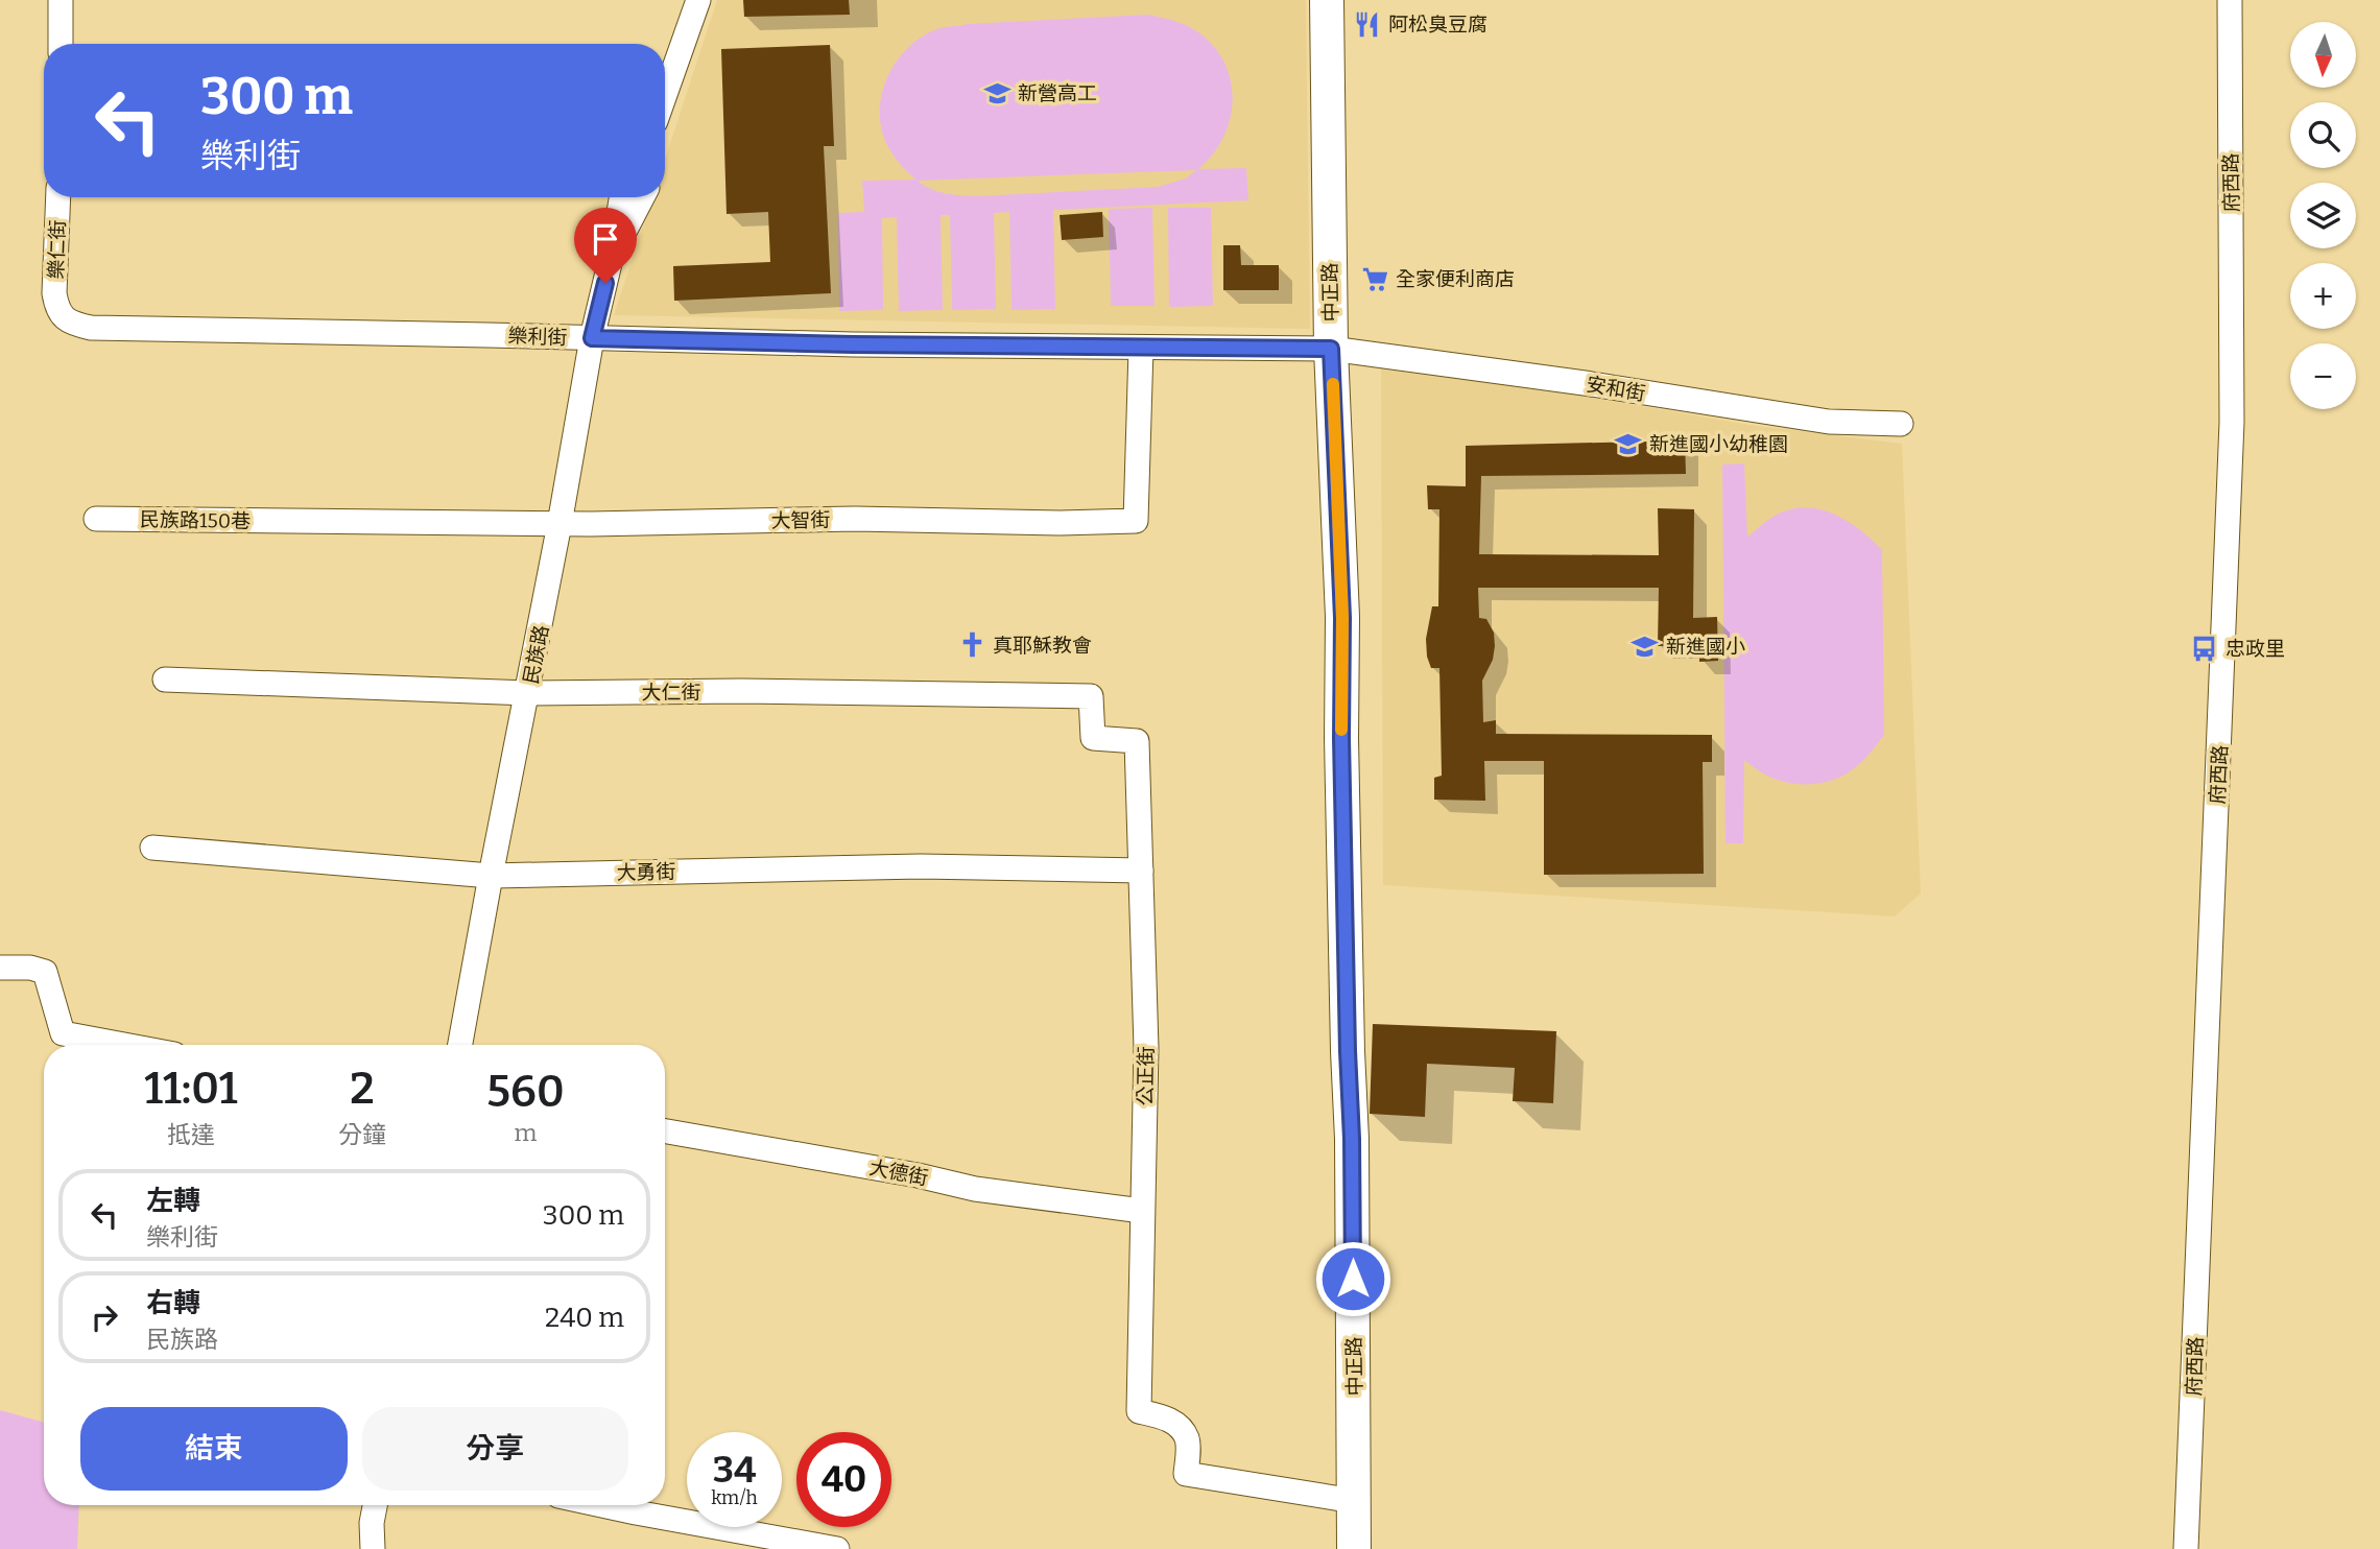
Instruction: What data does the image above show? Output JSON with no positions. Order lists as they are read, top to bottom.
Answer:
{
  "streets": {
    "street": [
      "府西路",
      "樂仁街",
      "中正路",
      "樂利街",
      "安和街",
      "民族路150巷",
      "大智街",
      "民族路",
      "大仁街",
      "大勇街",
      "公正街",
      "大德街"
    ]
  },
  "crossings": [
    ["樂仁街", "樂利街"],
    ["中正路", "樂利街"],
    ["中正路", "安和街"],
    ["中正路", "公正街"],
    ["樂利街", "安和街"],
    ["樂利街", "大智街"],
    ["樂利街", "民族路"],
    ["民族路150巷", "大智街"],
    ["大智街", "民族路"],
    ["民族路", "大仁街"],
    ["民族路", "大勇街"],
    ["大仁街", "公正街"],
    ["大勇街", "公正街"],
    ["公正街", "大德街"]
  ],
  "places": {
    "restaurant": ["阿松臭豆腐"],
    "school or university": ["新營高工", "新進國小幼稚園", "新進國小"],
    "supermarket": ["全家便利商店"],
    "church": ["真耶穌教會"],
    "bus stop": ["忠政里"]
  },
  "north": "bottom",
  "page": {
    "map_buttons": ["+", "−"],
    "turn": ["300 m", "樂利街"],
    "eta": [
      "11:01",
      "抵達",
      "2",
      "分鐘",
      "560",
      "m"
    ],
    "list": [
      {
        "name": "左轉",
        "note": "樂利街",
        "value": "300 m"
      },
      {
        "name": "右轉",
        "note": "民族路",
        "value": "240 m"
      }
    ],
    "buttons": ["結束", "分享"],
    "speed": "34 km/h",
    "limit": "40"
  }
}
